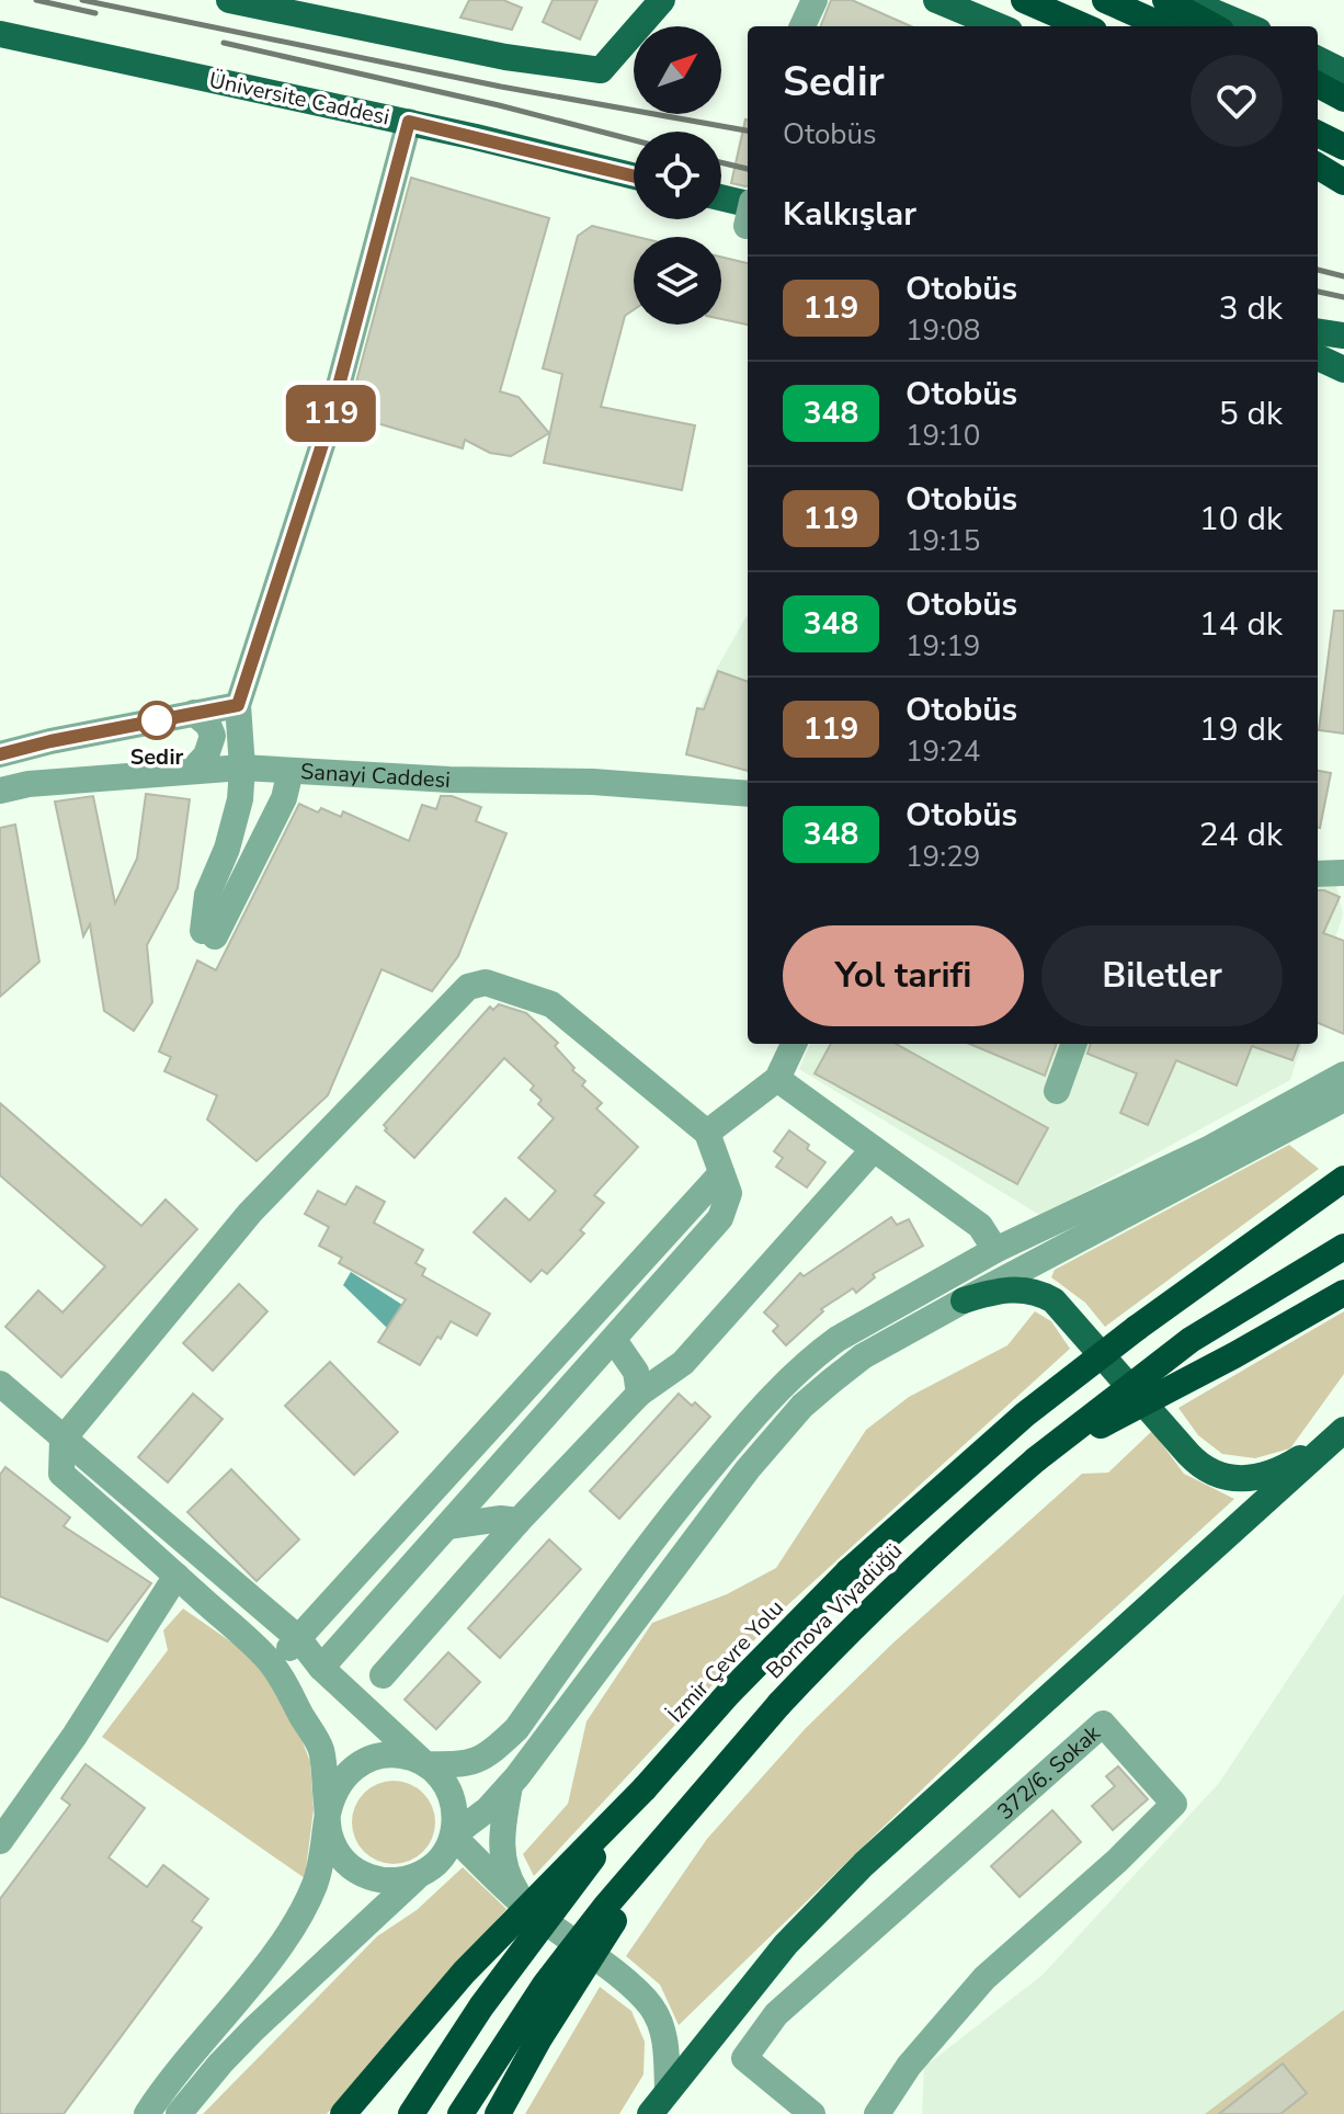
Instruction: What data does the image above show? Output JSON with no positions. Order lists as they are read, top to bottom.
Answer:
{
  "streets": {
    "highway": ["Bornova Viyadüğü", "İzmir Çevre Yolu"],
    "main road": ["Üniversite Caddesi"],
    "street": ["Sanayi Caddesi", "372/6. Sokak"]
  },
  "crossings": [
    ["Bornova Viyadüğü", "İzmir Çevre Yolu"]
  ],
  "places": ["Sedir"],
  "lines": ["bus line 119"],
  "north": "top right",
  "page": {
    "on_map": "119",
    "heading": [
      ["Sedir", "Otobüs"],
      "Kalkışlar"
    ],
    "list": [
      {
        "mark": "119",
        "name": "Otobüs",
        "note": "19:08",
        "value": "3 dk"
      },
      {
        "mark": "348",
        "name": "Otobüs",
        "note": "19:10",
        "value": "5 dk"
      },
      {
        "mark": "119",
        "name": "Otobüs",
        "note": "19:15",
        "value": "10 dk"
      },
      {
        "mark": "348",
        "name": "Otobüs",
        "note": "19:19",
        "value": "14 dk"
      },
      {
        "mark": "119",
        "name": "Otobüs",
        "note": "19:24",
        "value": "19 dk"
      },
      {
        "mark": "348",
        "name": "Otobüs",
        "note": "19:29",
        "value": "24 dk"
      }
    ],
    "buttons": ["Yol tarifi", "Biletler"]
  }
}
